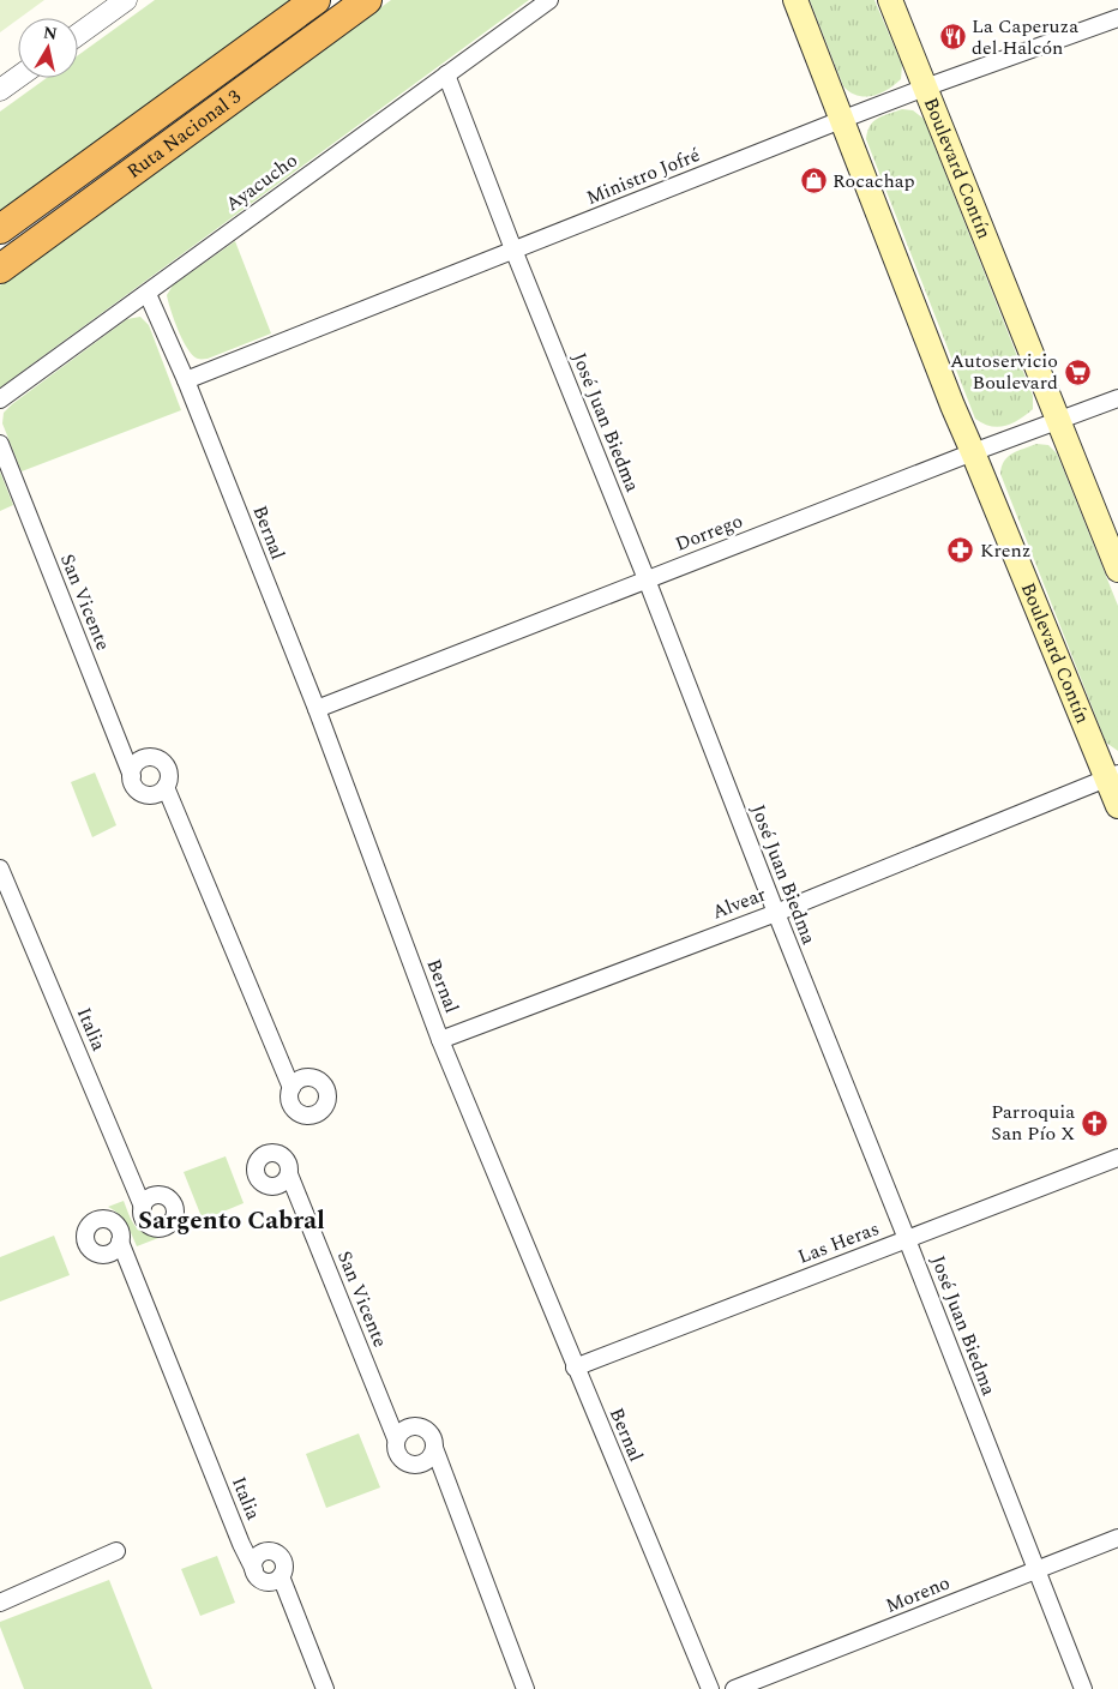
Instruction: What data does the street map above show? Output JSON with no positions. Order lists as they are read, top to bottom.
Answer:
{
  "streets": {
    "highway": ["Ruta Nacional 3"],
    "main road": ["Boulevard Contín"],
    "street": [
      "Ministro Jofré",
      "Ayacucho",
      "José Juan Biedma",
      "Bernal",
      "Dorrego",
      "San Vicente",
      "Alvear",
      "Italia",
      "Las Heras",
      "Moreno"
    ]
  },
  "crossings": [
    ["Boulevard Contín", "Ministro Jofré"],
    ["Boulevard Contín", "Dorrego"],
    ["Boulevard Contín", "Alvear"],
    ["Ministro Jofré", "José Juan Biedma"],
    ["Ministro Jofré", "Bernal"],
    ["Ayacucho", "José Juan Biedma"],
    ["Ayacucho", "Bernal"],
    ["José Juan Biedma", "Dorrego"],
    ["José Juan Biedma", "Alvear"],
    ["José Juan Biedma", "Las Heras"],
    ["José Juan Biedma", "Moreno"],
    ["Bernal", "Dorrego"],
    ["Bernal", "Alvear"],
    ["Bernal", "Las Heras"]
  ],
  "districts": ["Sargento Cabral"],
  "places": {
    "restaurant": ["La Caperuza del Halcón"],
    "shop": ["Rocachap"],
    "supermarket": ["Autoservicio Boulevard"],
    "pharmacy": ["Krenz"],
    "church": ["Parroquia San Pío X"]
  },
  "north": "top"
}
